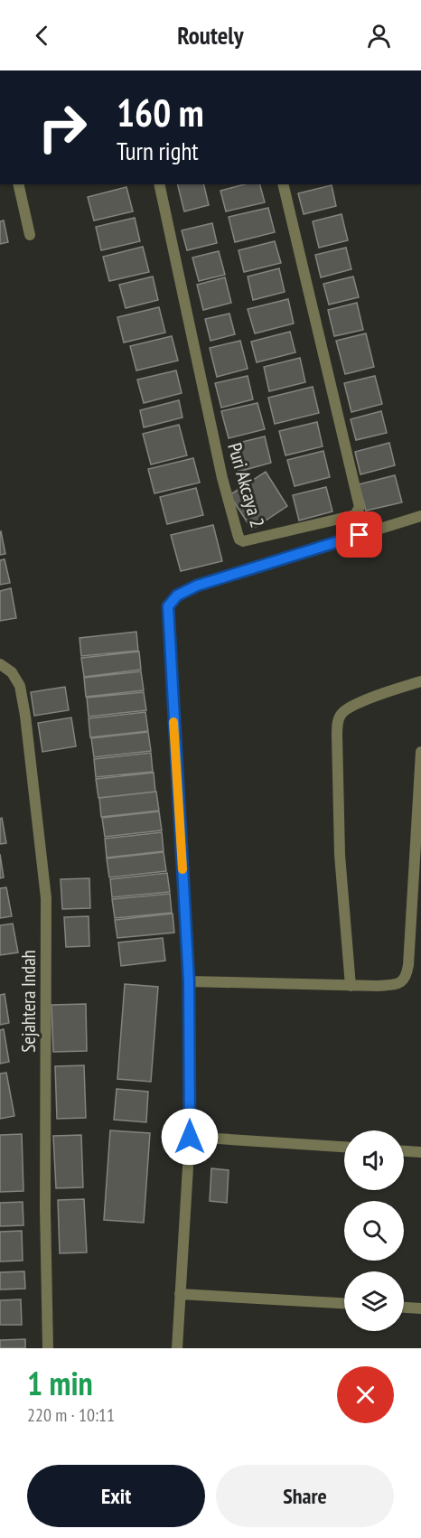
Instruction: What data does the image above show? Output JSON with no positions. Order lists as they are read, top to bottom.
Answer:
{
  "streets": {
    "street": ["Puri Akcaya 2", "Sejahtera Indah"]
  },
  "page": {
    "header": "Routely",
    "turn": ["160 m", "Turn right"],
    "heading": ["1 min", "220 m · 10:11"],
    "buttons": ["Exit", "Share"]
  }
}
